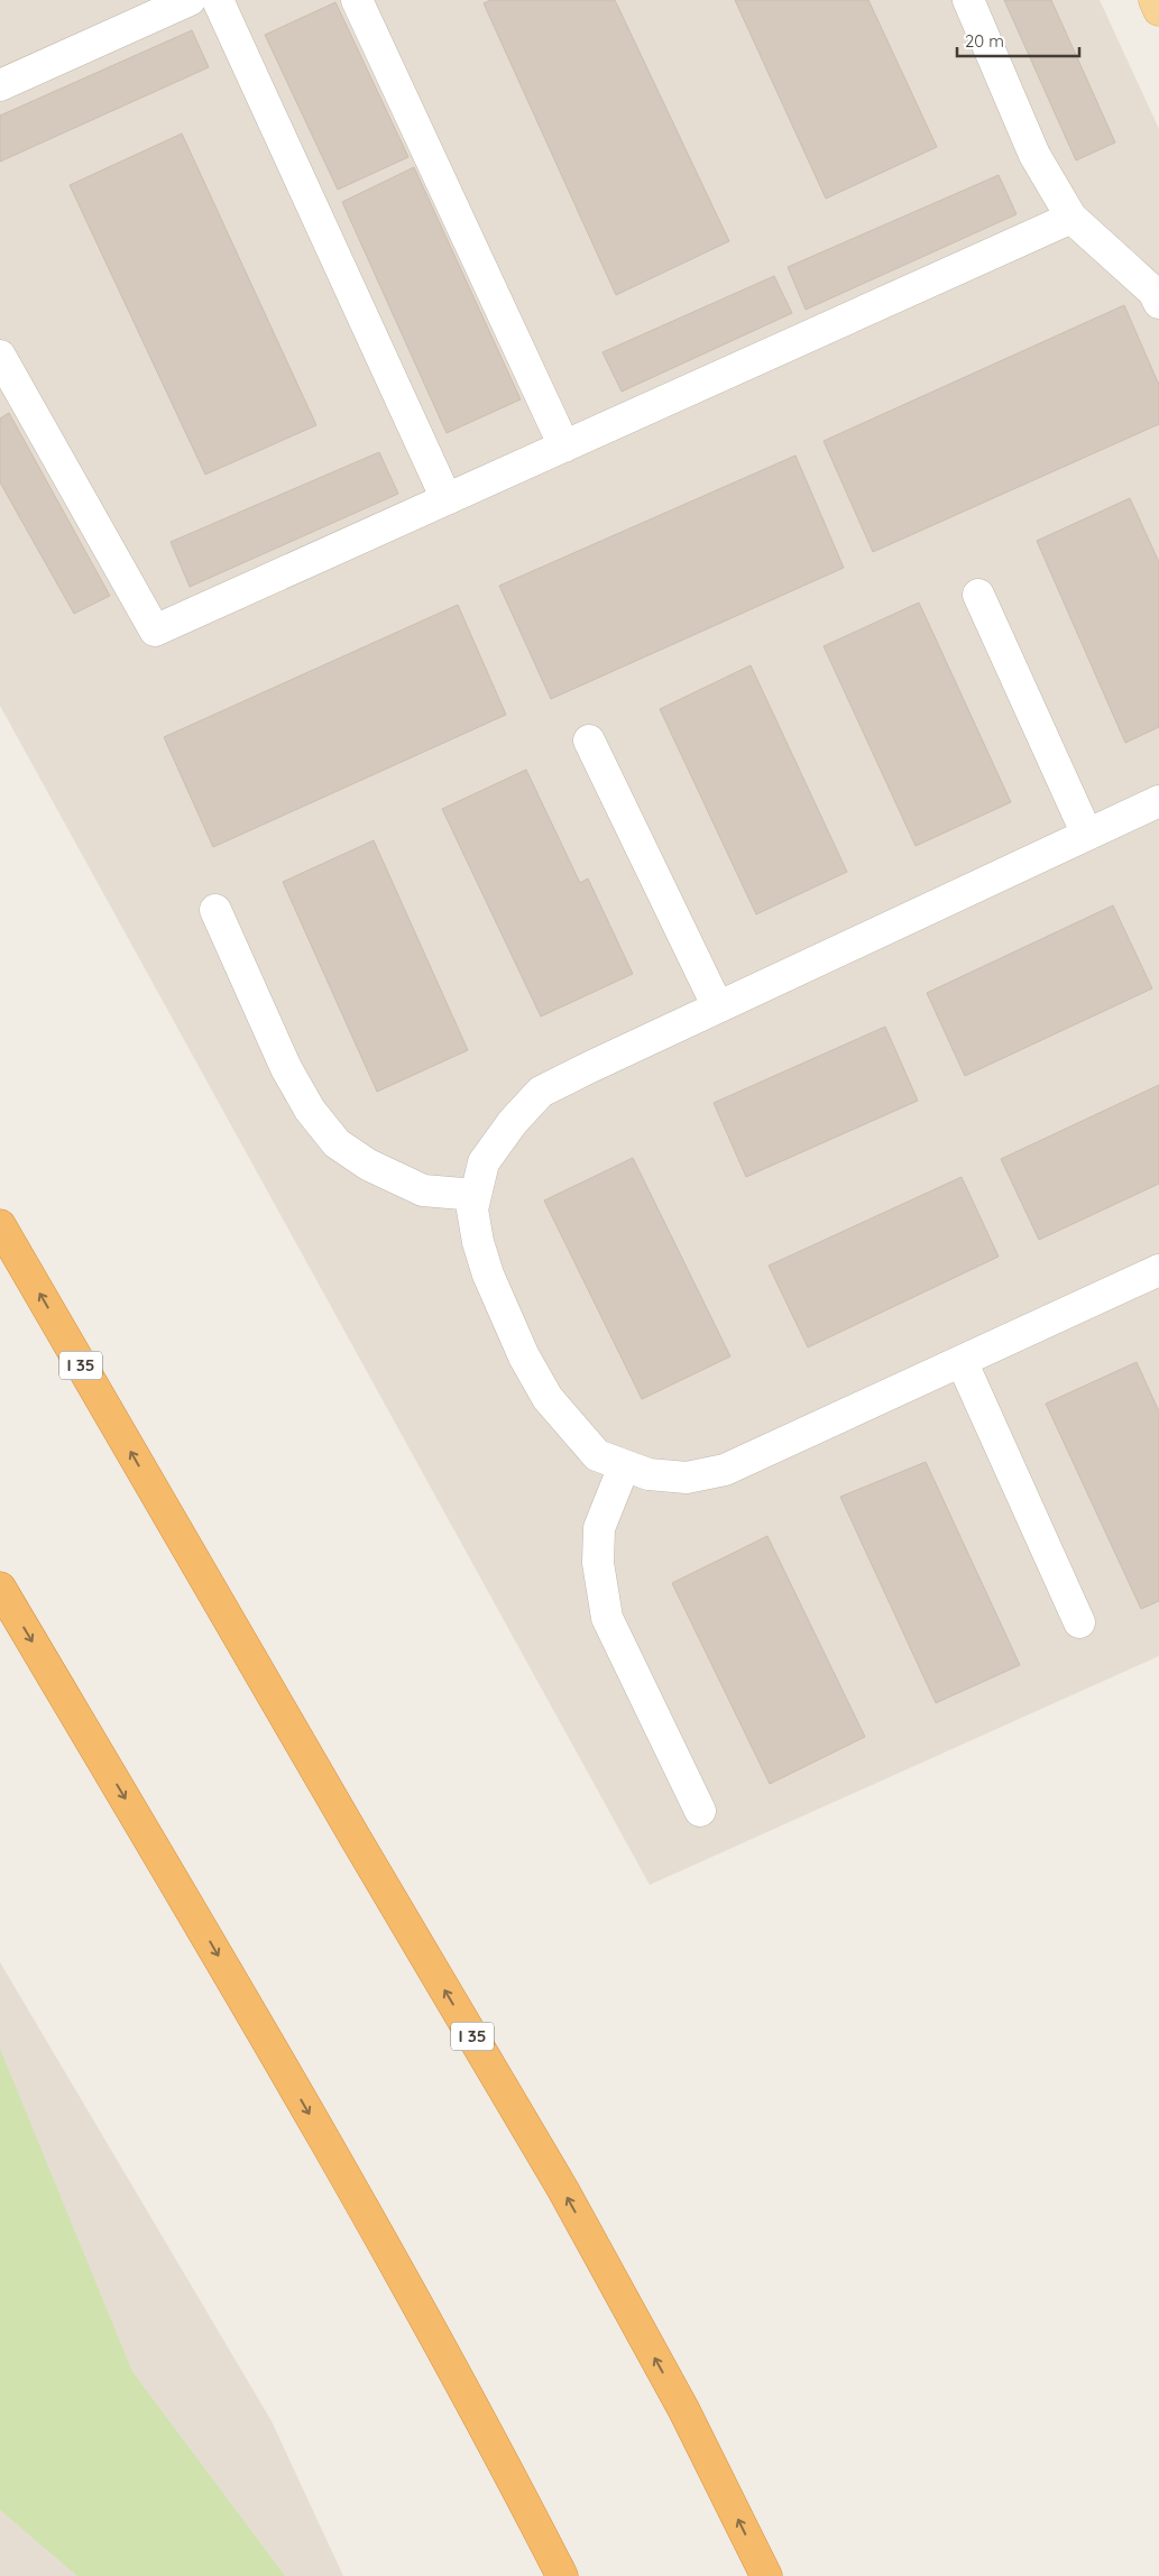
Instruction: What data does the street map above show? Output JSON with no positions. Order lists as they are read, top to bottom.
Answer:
{
  "streets": {
    "highway": ["I 35"]
  },
  "scale_bar": "20 m"
}
